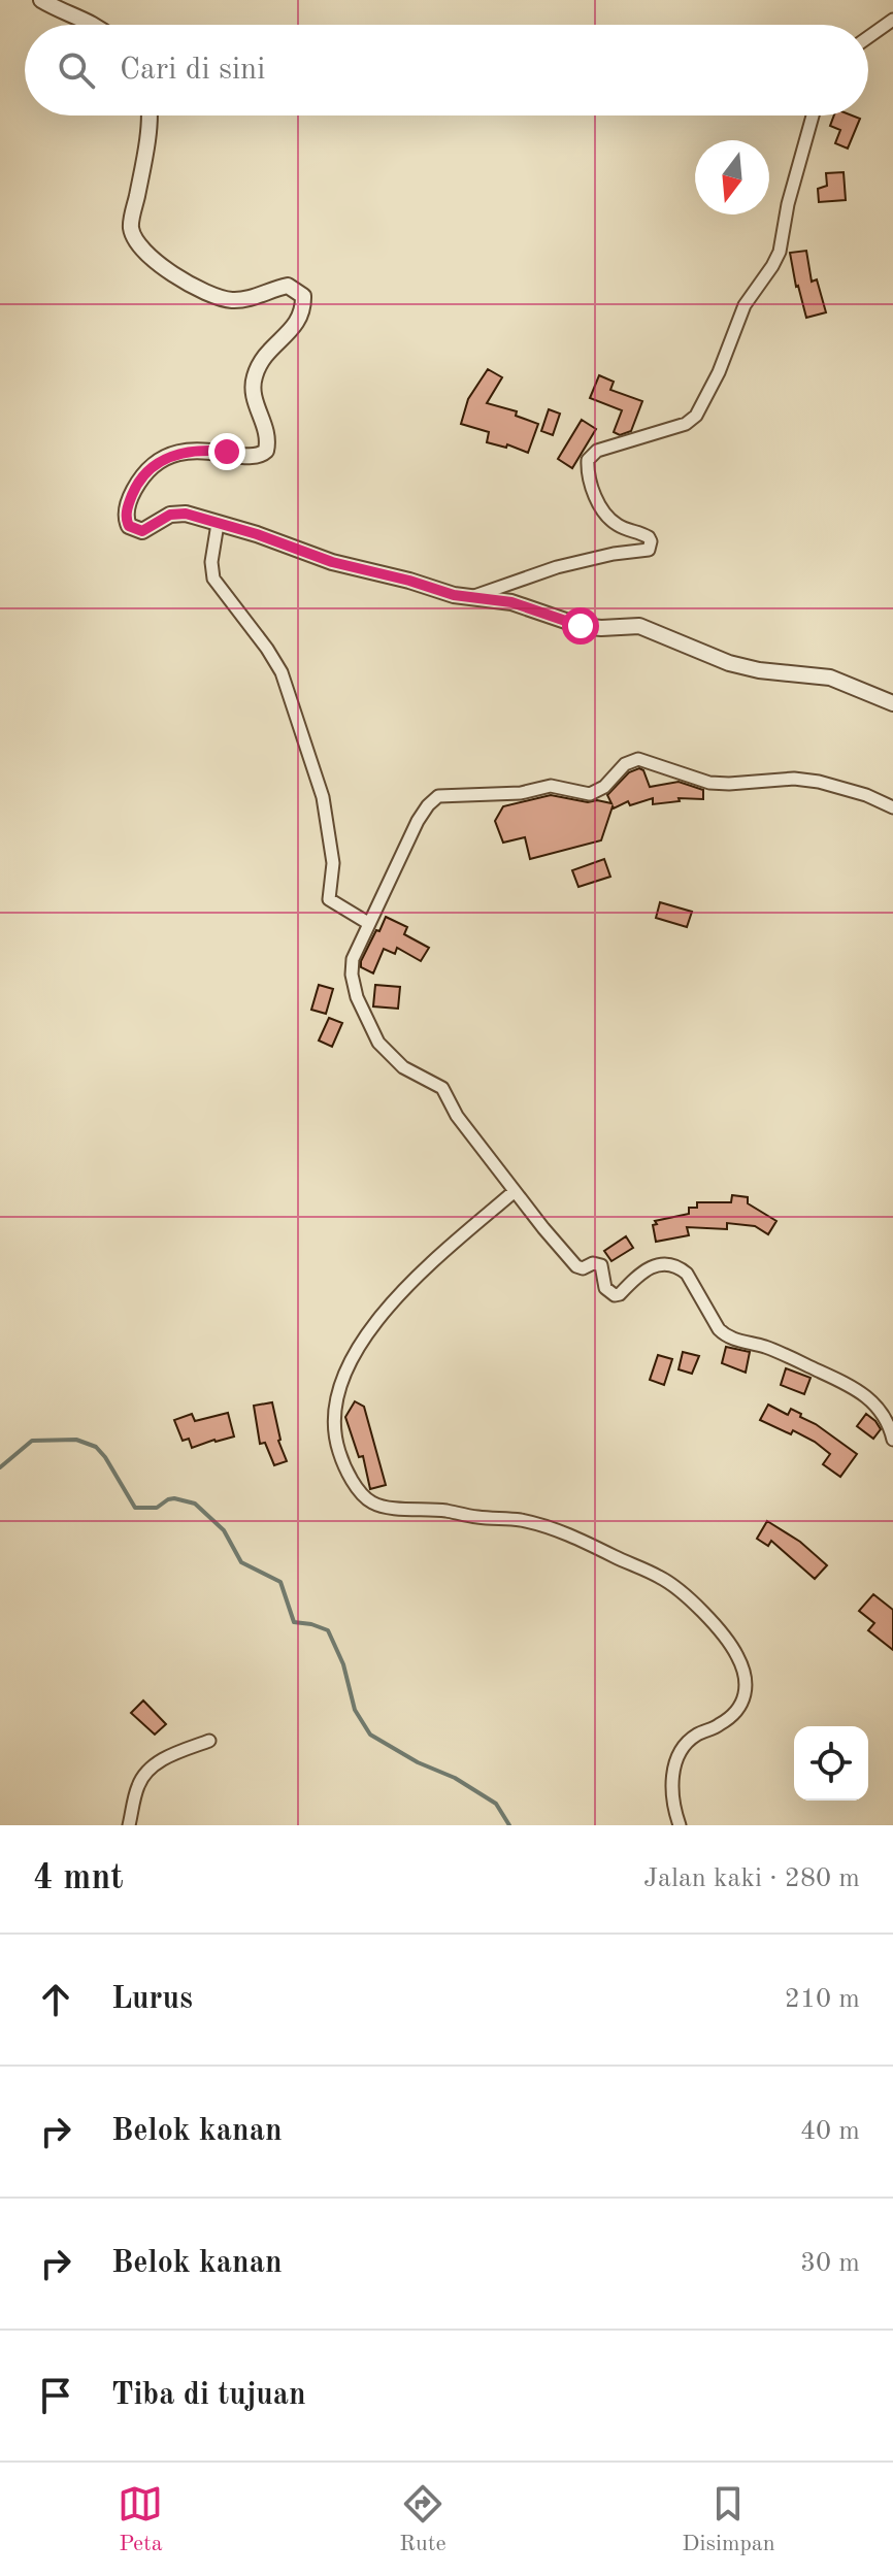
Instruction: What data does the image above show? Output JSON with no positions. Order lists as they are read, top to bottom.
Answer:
{
  "north": "bottom",
  "page": {
    "search": "Cari di sini",
    "heading": ["4 mnt", "Jalan kaki · 280 m"],
    "list": [
      ["Lurus", "210 m"],
      ["Belok kanan", "40 m"],
      ["Belok kanan", "30 m"],
      "Tiba di tujuan"
    ],
    "nav": ["Peta", "Rute", "Disimpan"]
  }
}
